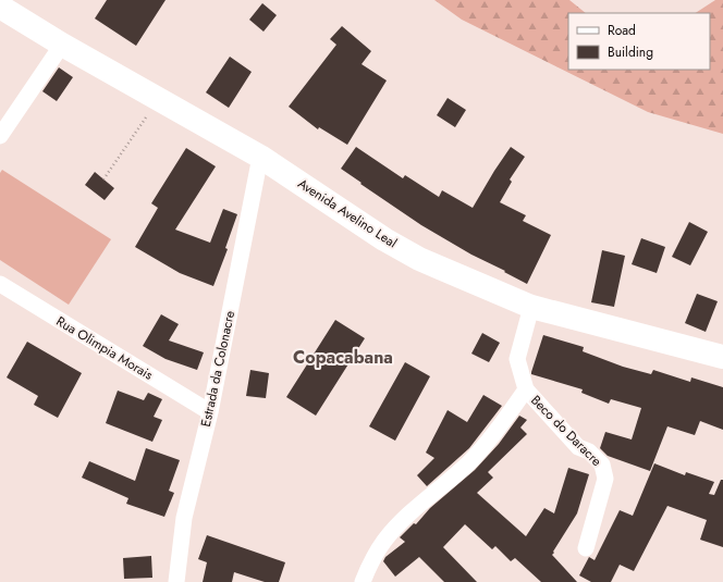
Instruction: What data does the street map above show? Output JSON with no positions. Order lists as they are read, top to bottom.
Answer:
{
  "streets": {
    "main road": ["Avenida Avelino Leal"],
    "street": ["Rua Olimpia Morais", "Estrada da Colonacre", "Beco do Daracre"]
  },
  "crossings": [
    ["Avenida Avelino Leal", "Estrada da Colonacre"],
    ["Rua Olimpia Morais", "Estrada da Colonacre"]
  ],
  "districts": ["Copacabana"],
  "legend": ["Road", "Building"]
}
